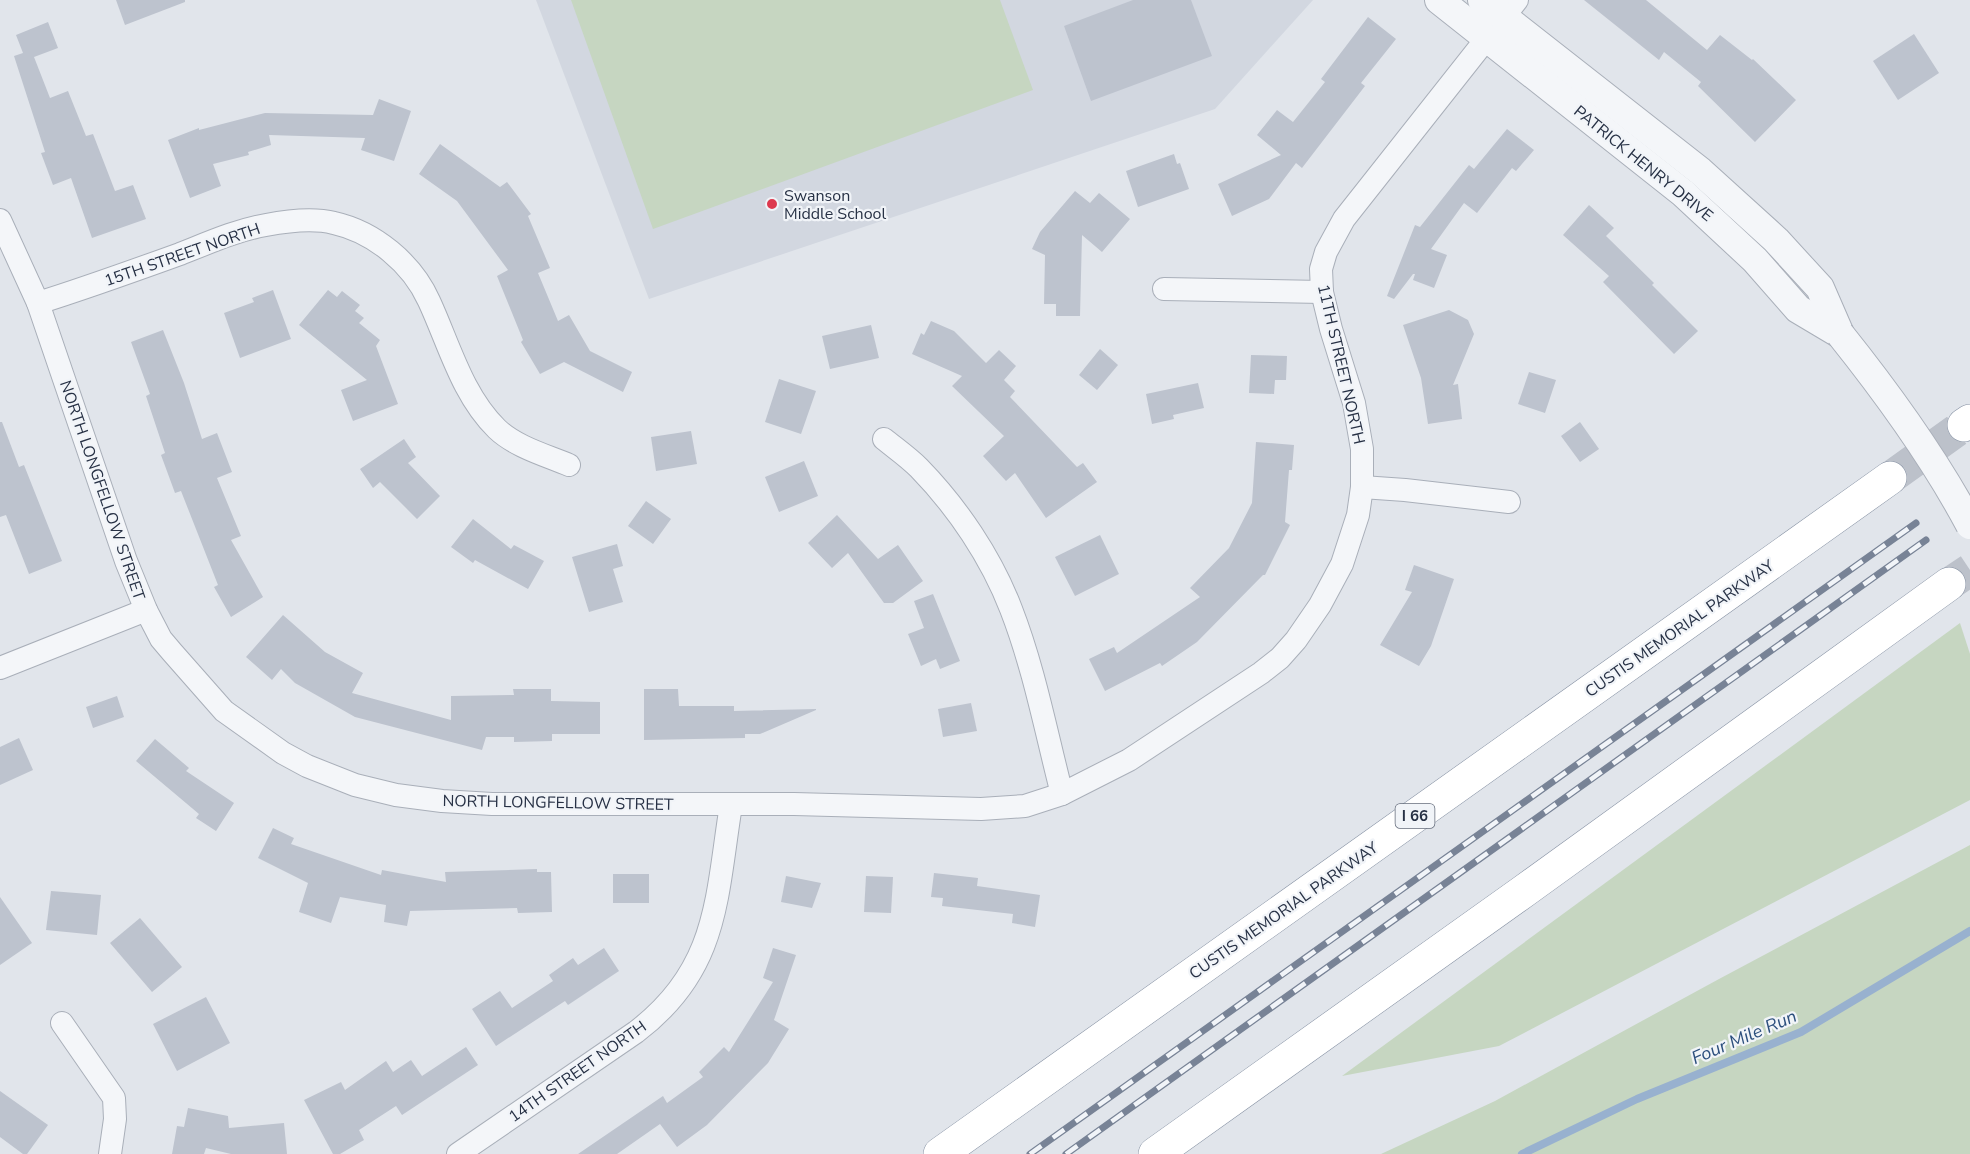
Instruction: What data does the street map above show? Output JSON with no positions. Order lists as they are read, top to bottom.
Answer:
{
  "streets": {
    "highway": ["CUSTIS MEMORIAL PARKWAY", "I 66"],
    "street": [
      "PATRICK HENRY DRIVE",
      "15TH STREET NORTH",
      "11TH STREET NORTH",
      "NORTH LONGFELLOW STREET",
      "14TH STREET NORTH"
    ]
  },
  "crossings": [
    ["PATRICK HENRY DRIVE", "11TH STREET NORTH"],
    ["15TH STREET NORTH", "NORTH LONGFELLOW STREET"],
    ["11TH STREET NORTH", "NORTH LONGFELLOW STREET"],
    ["NORTH LONGFELLOW STREET", "14TH STREET NORTH"]
  ],
  "water": ["Four Mile Run"],
  "places": ["Swanson Middle School"]
}
